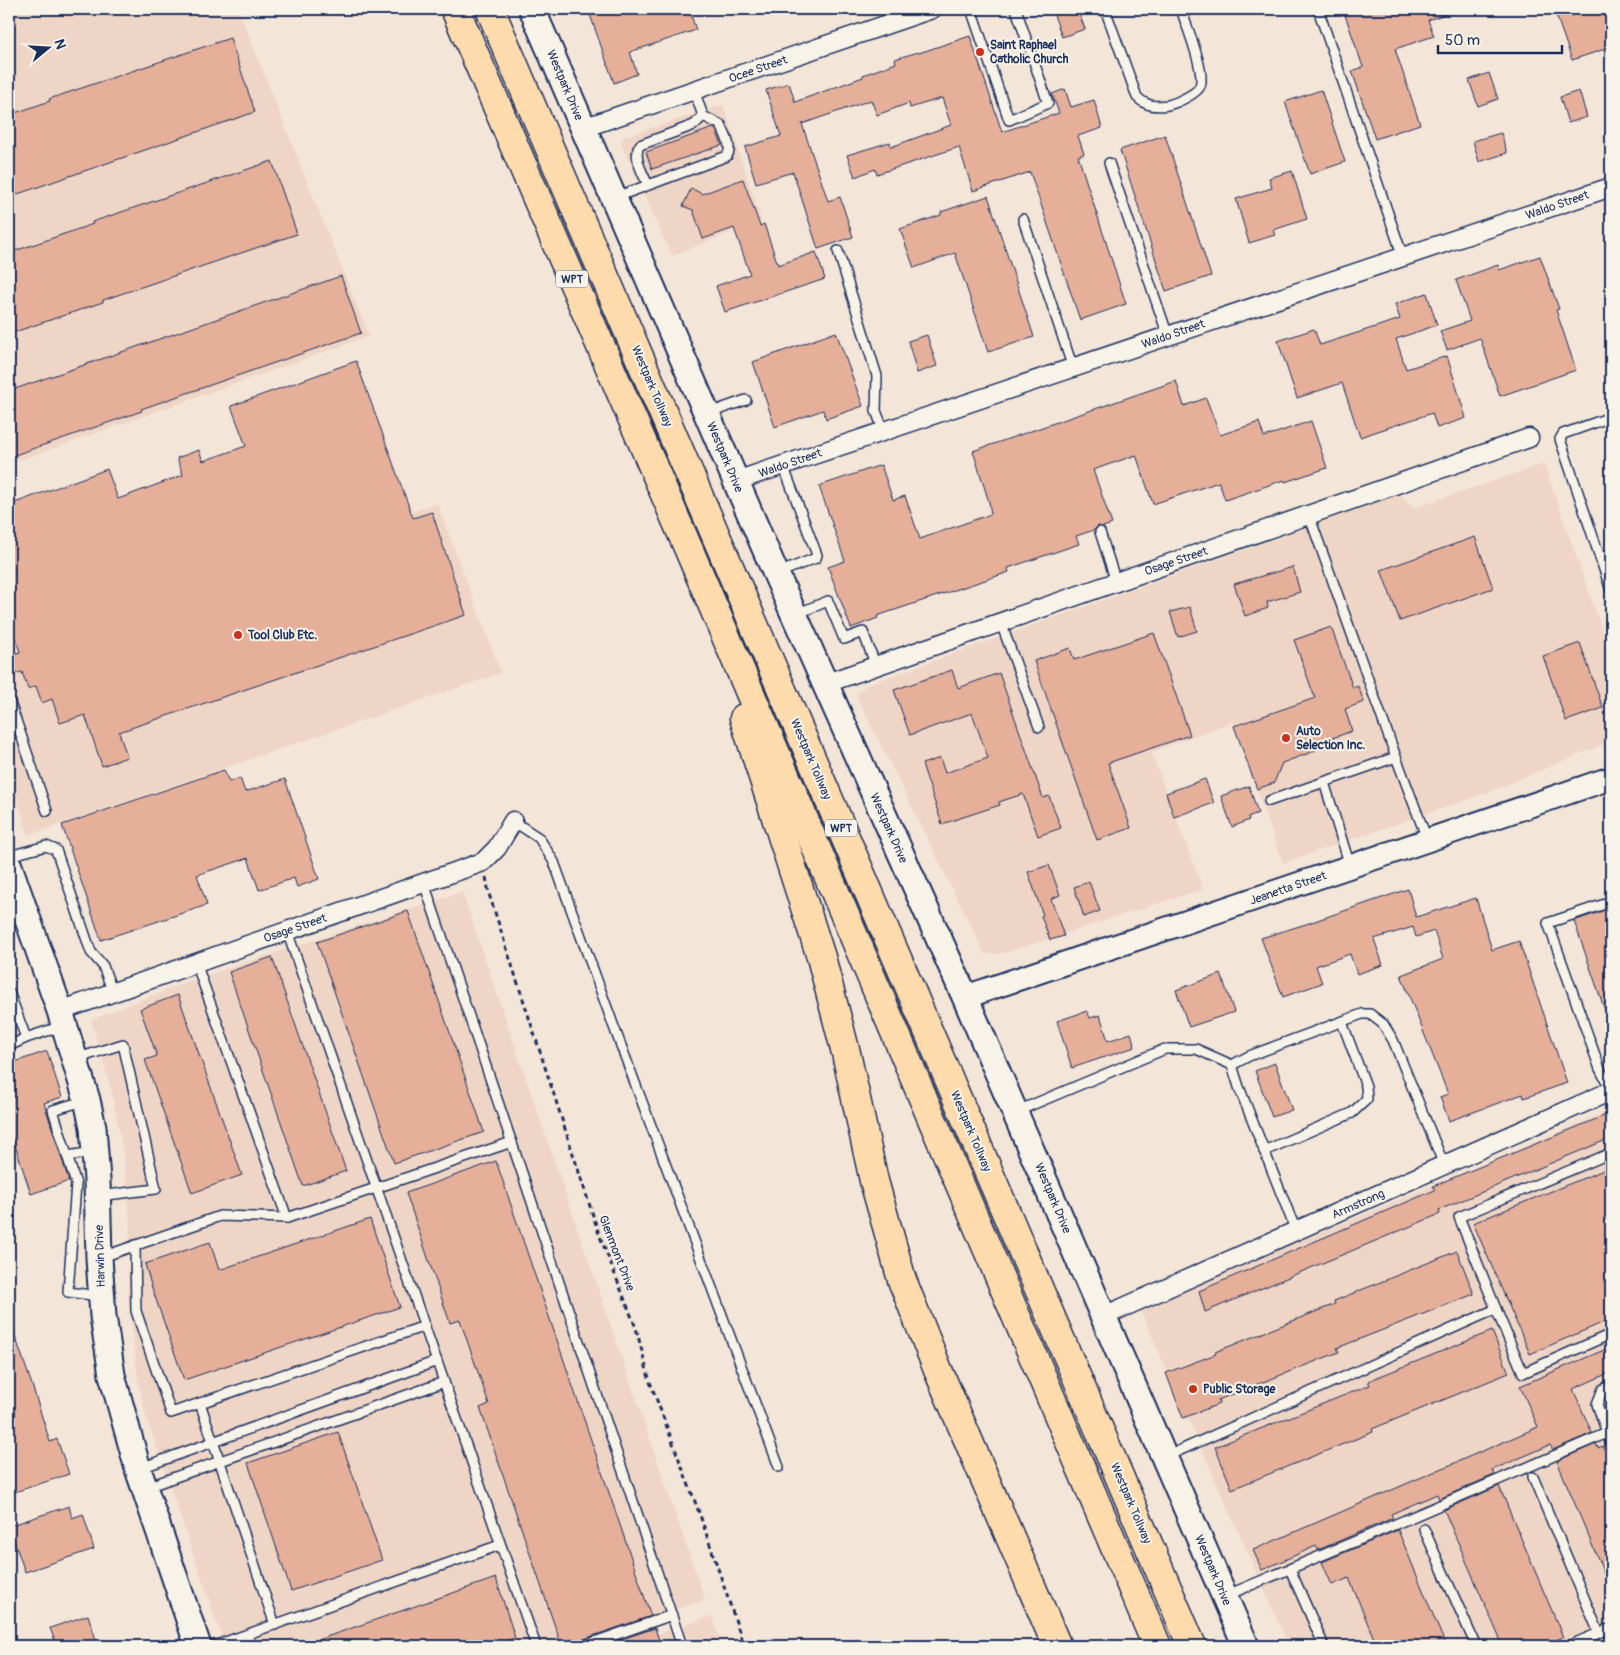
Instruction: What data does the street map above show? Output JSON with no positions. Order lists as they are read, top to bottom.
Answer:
{
  "streets": {
    "highway": ["WPT", "Westpark Tollway"],
    "main road": ["Westpark Drive", "Harwin Drive"],
    "street": [
      "Ocee Street",
      "Waldo Street",
      "Osage Street",
      "Jeanetta Street",
      "Armstrong"
    ],
    "path": ["Glenmont Drive"]
  },
  "crossings": [
    ["Ocee Street", "Westpark Drive"],
    ["Westpark Drive", "Waldo Street"],
    ["Westpark Drive", "Osage Street"],
    ["Westpark Drive", "Jeanetta Street"],
    ["Westpark Drive", "Armstrong"],
    ["Osage Street", "Glenmont Drive"],
    ["Osage Street", "Harwin Drive"]
  ],
  "places": [
    "Saint Raphael Catholic Church",
    "Tool Club Etc.",
    "Auto Selection Inc.",
    "Public Storage"
  ],
  "scale_bar": "50 m",
  "north": "right"
}
